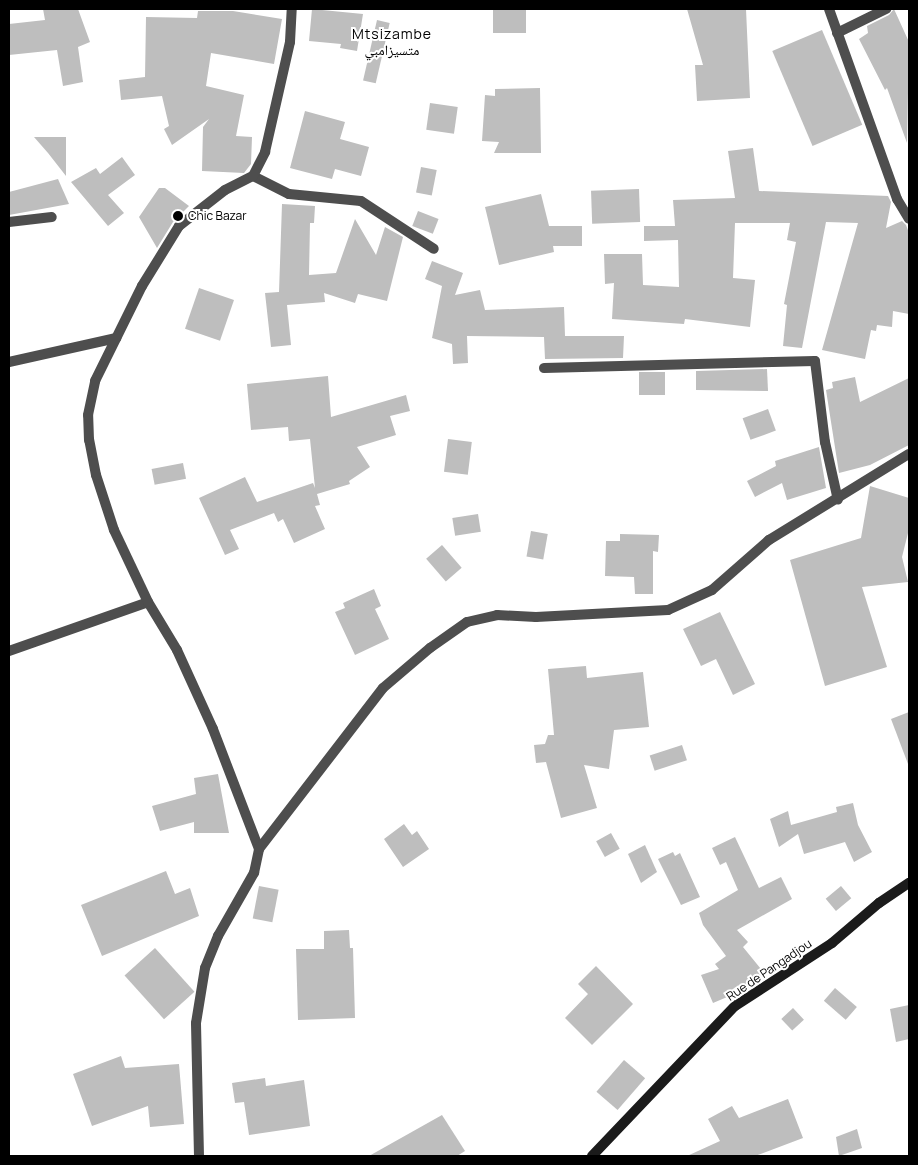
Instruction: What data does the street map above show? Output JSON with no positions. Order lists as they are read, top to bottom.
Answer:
{
  "streets": {
    "main road": ["Rue de Pangadjou"]
  },
  "districts": ["Mtsizambe متسيزامبي"],
  "places": ["Chic Bazar"]
}
